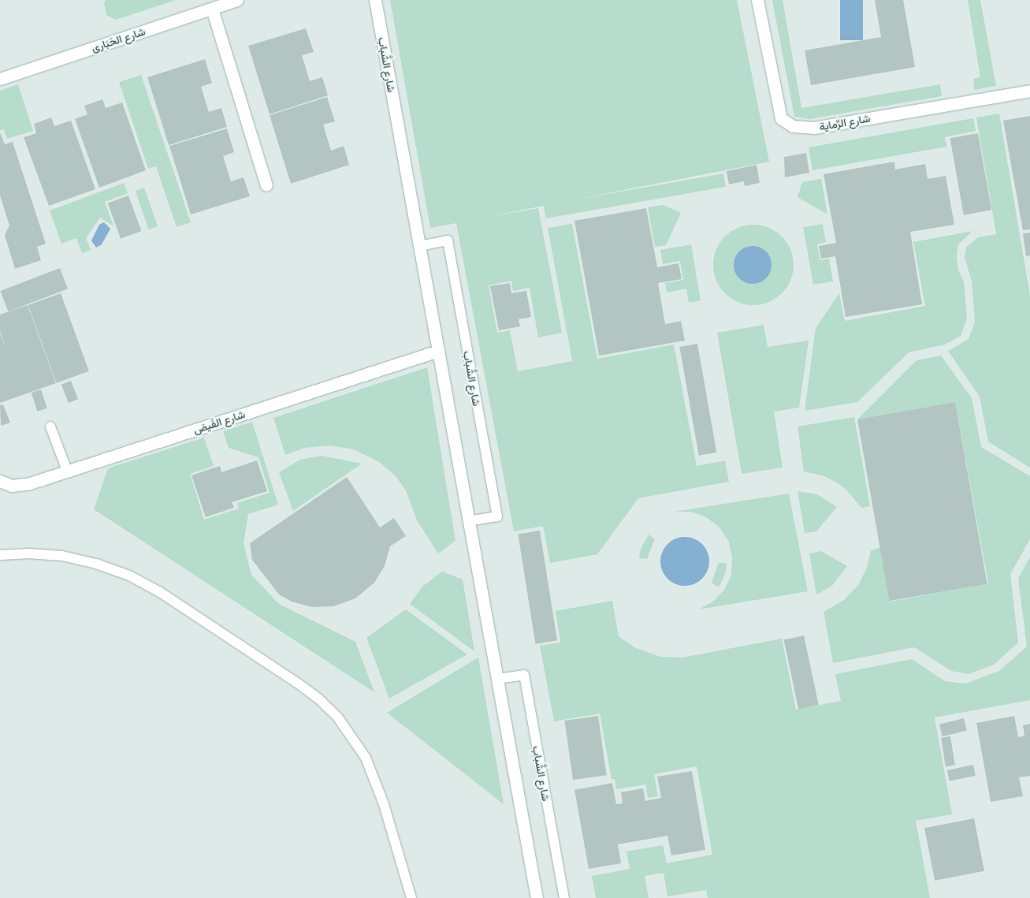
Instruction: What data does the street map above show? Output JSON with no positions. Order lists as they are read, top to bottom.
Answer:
{
  "streets": {
    "street": [
      "شارع الحَبَارى",
      "شارع الشَّباب",
      "شارع الرِّماية",
      "شارع الفَيض"
    ]
  },
  "crossings": [
    ["شارع الشَّباب", "شارع الفَيض"]
  ]
}
